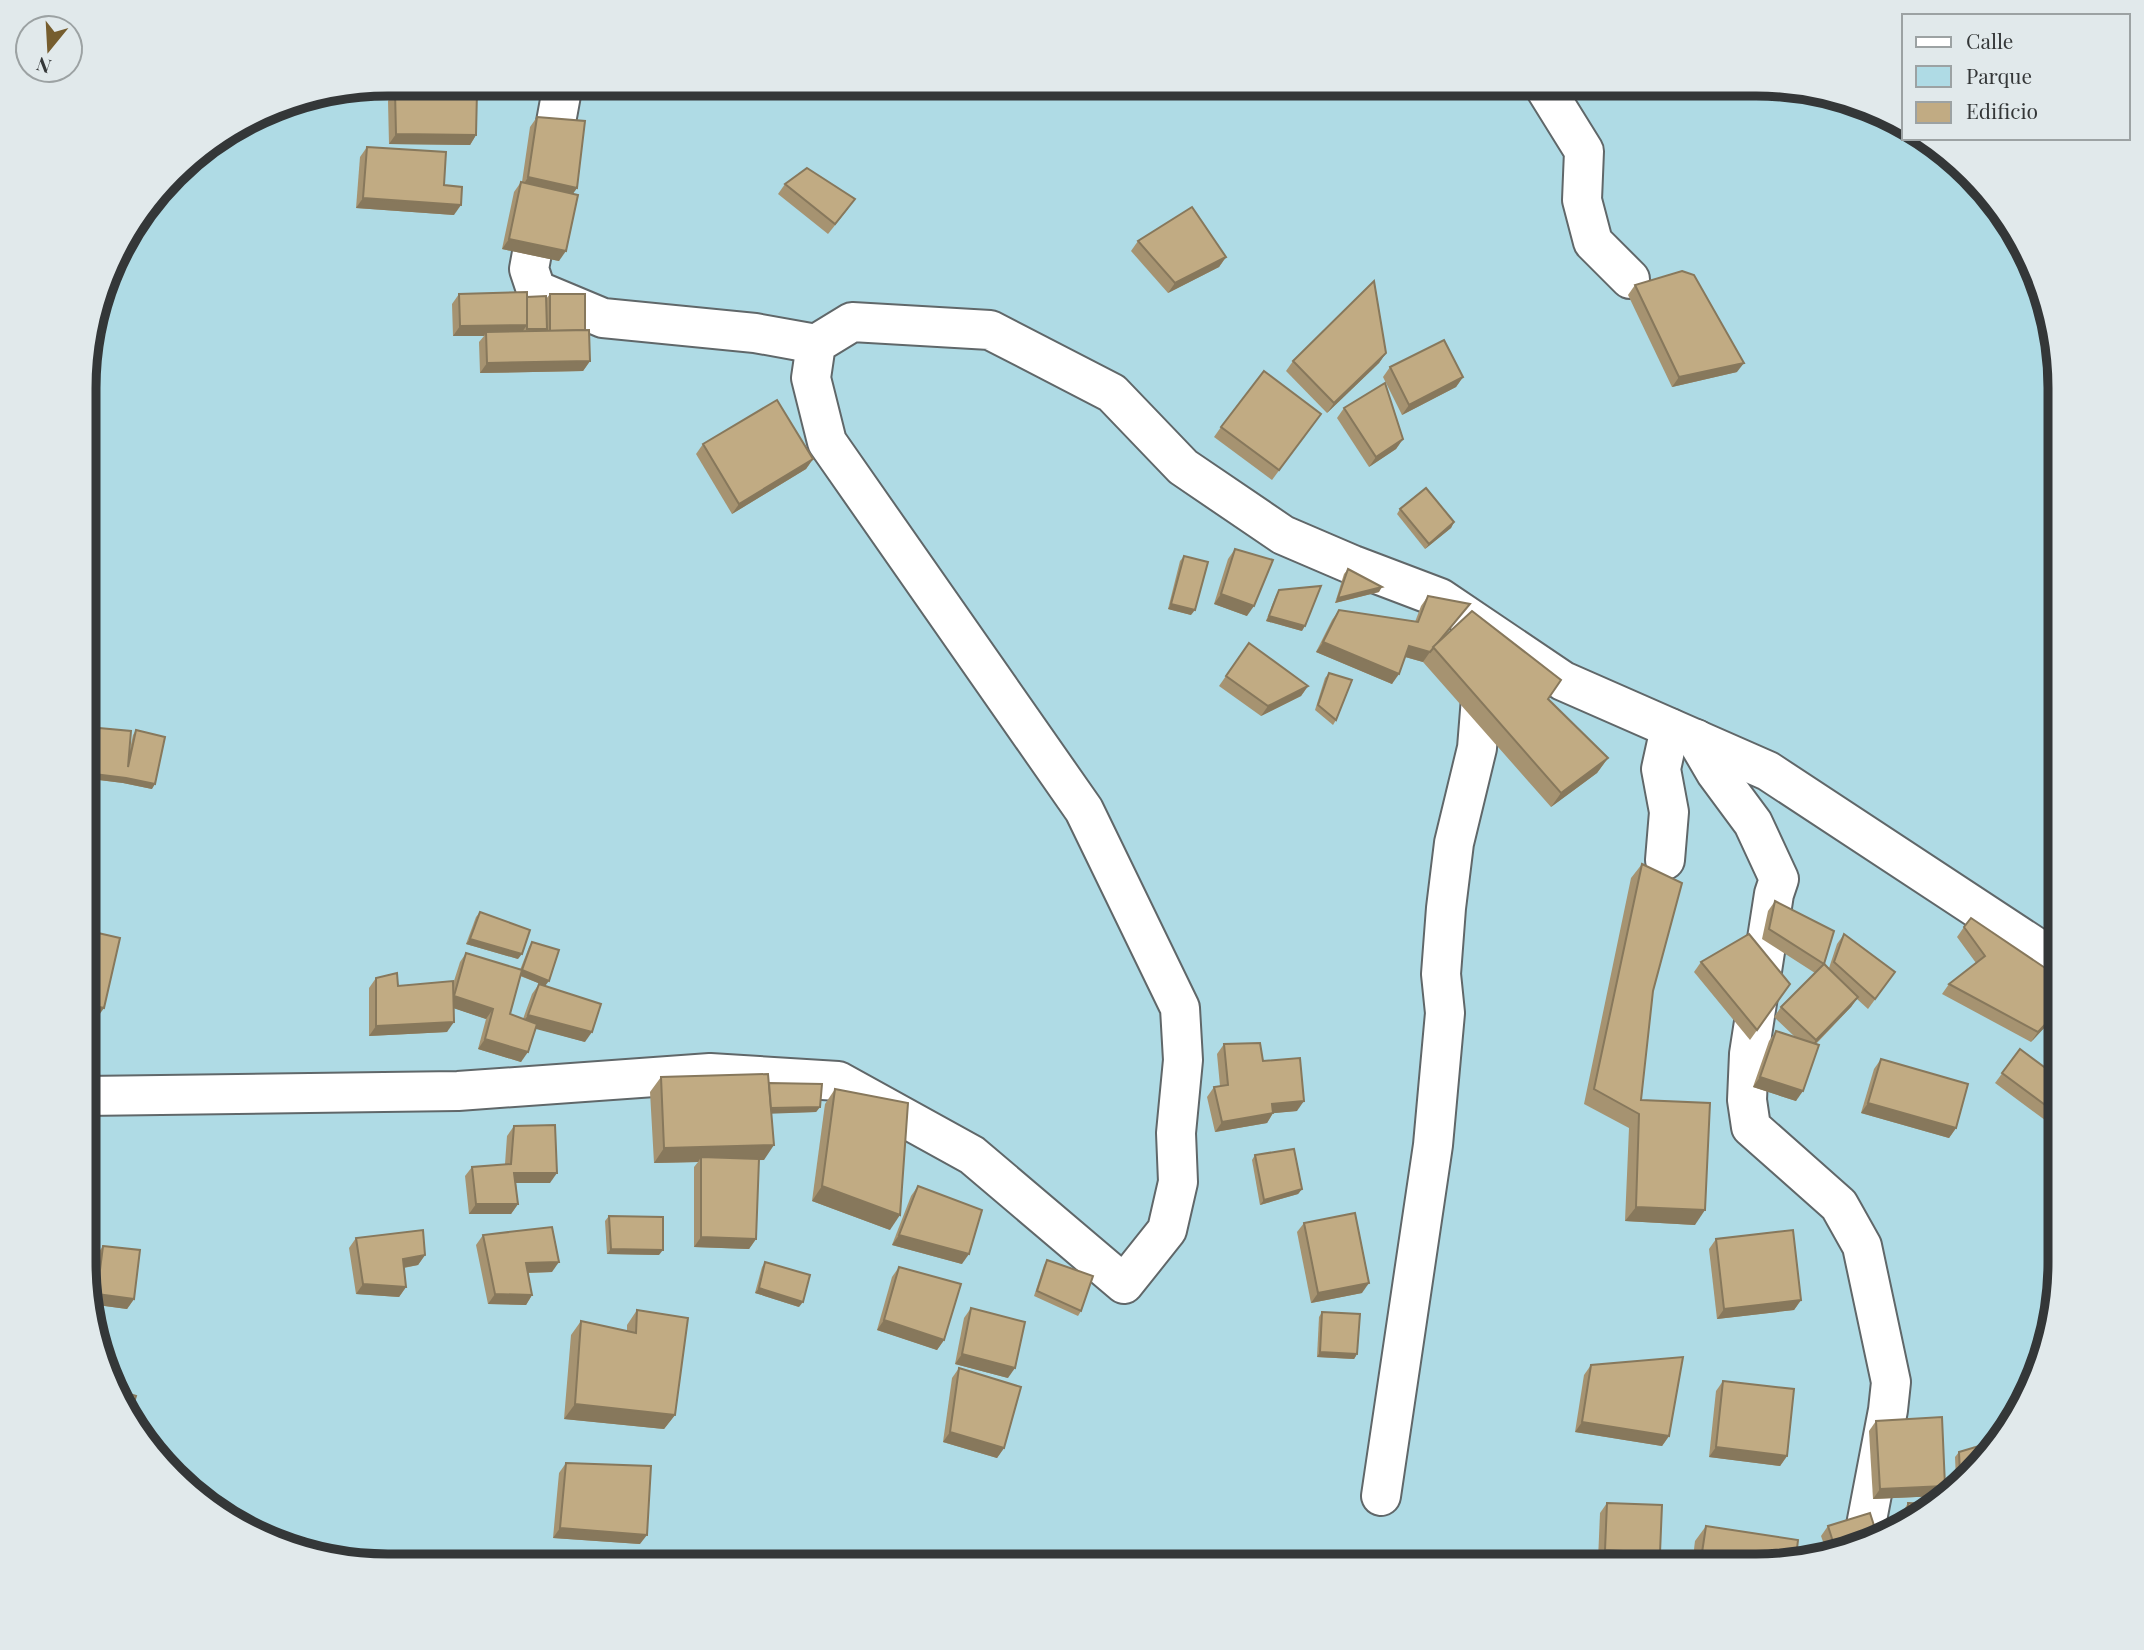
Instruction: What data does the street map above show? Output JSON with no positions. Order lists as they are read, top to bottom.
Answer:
{
  "legend": ["Calle", "Parque", "Edificio"],
  "north": "bottom"
}
